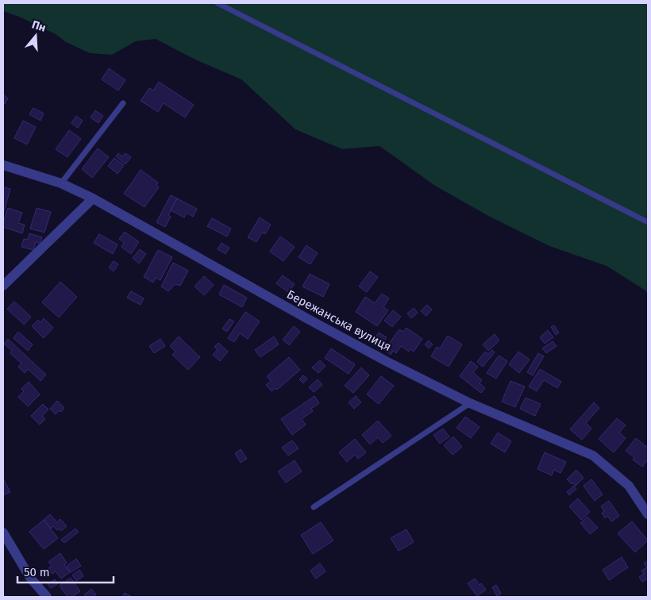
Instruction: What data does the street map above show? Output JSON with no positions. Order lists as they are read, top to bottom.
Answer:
{
  "streets": {
    "street": ["Бережанська вулиця"]
  },
  "scale_bar": "50 m",
  "north": "top"
}
